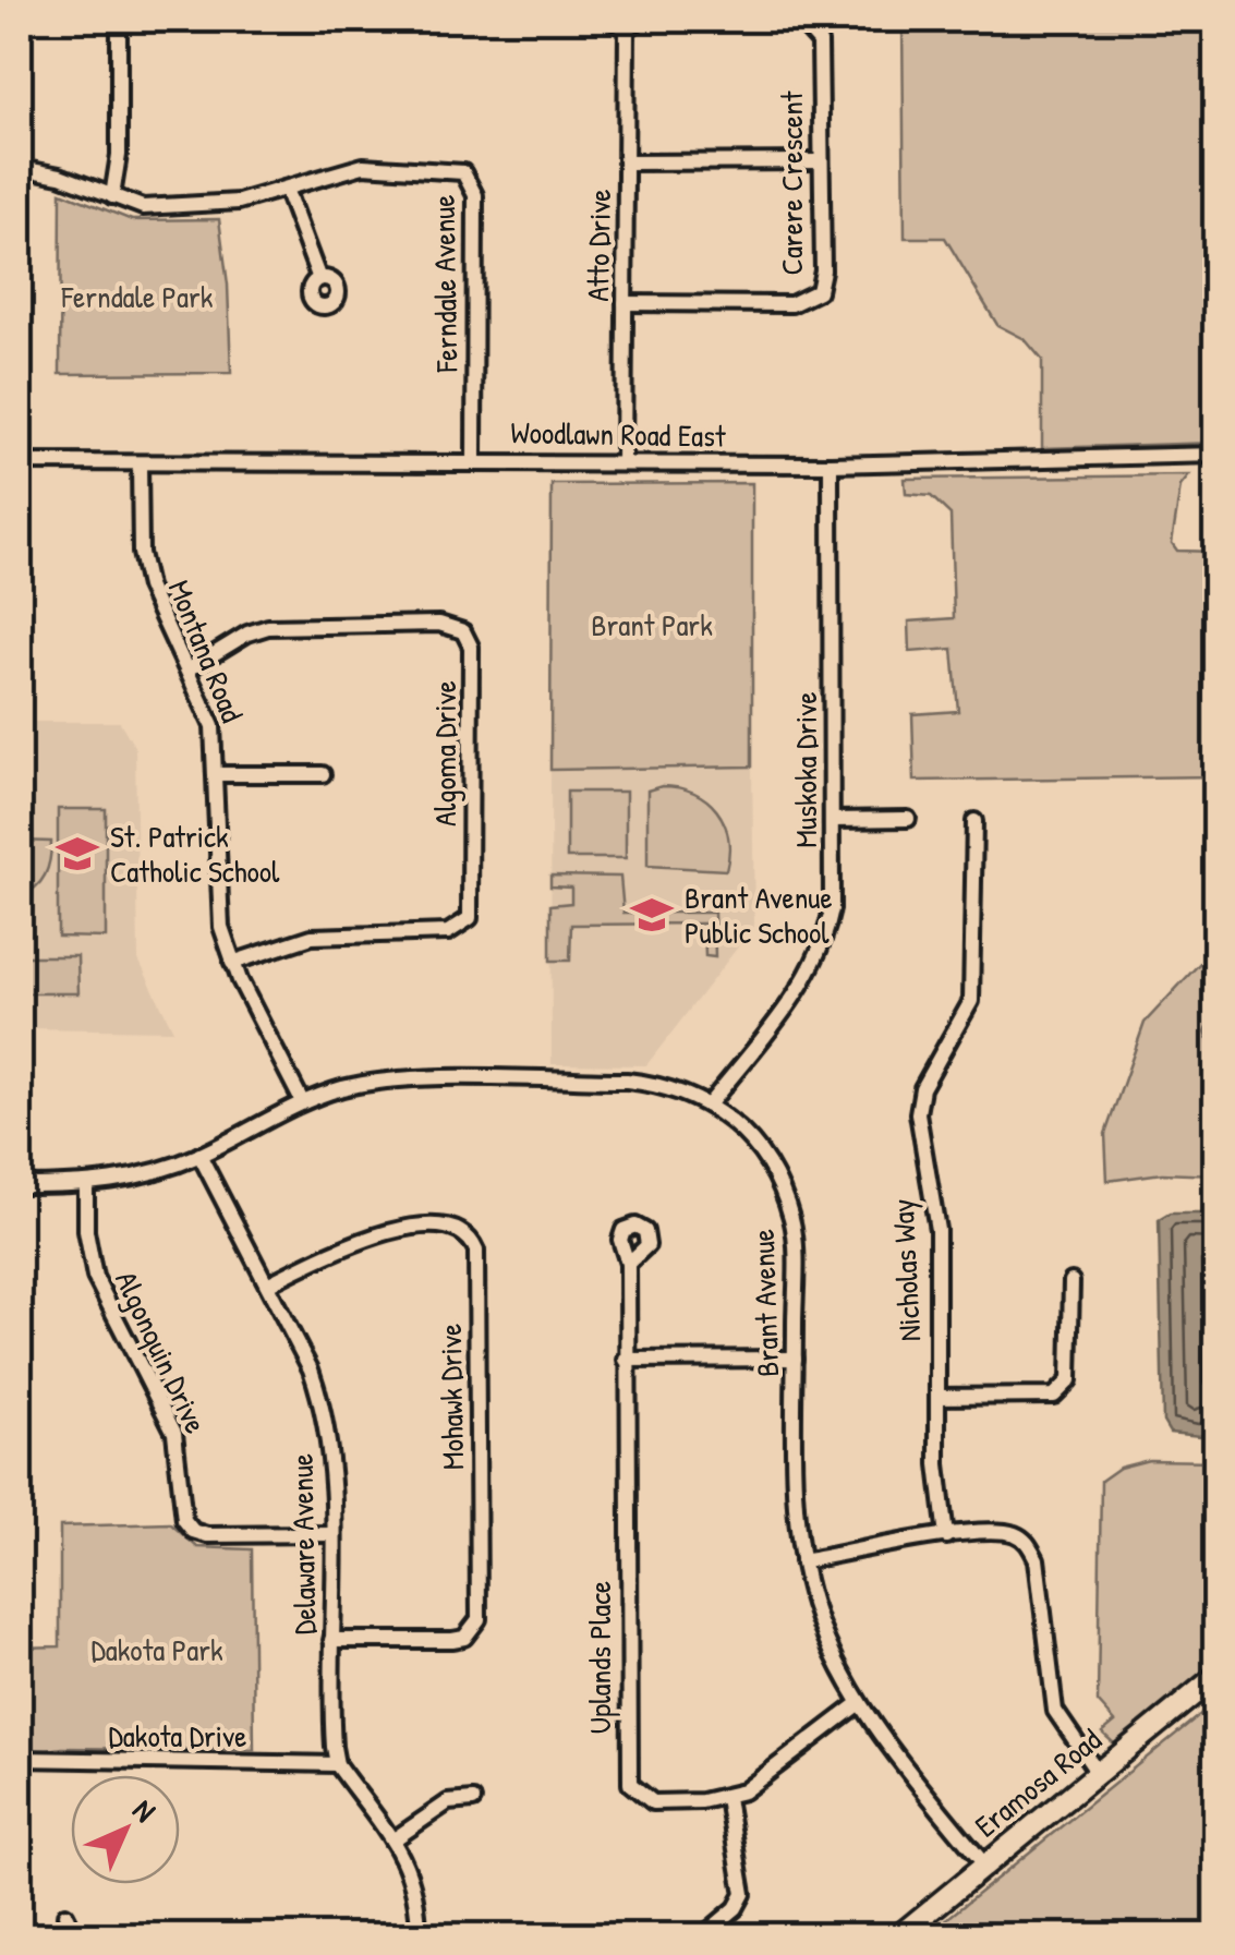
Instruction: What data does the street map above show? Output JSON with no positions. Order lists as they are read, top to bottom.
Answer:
{
  "streets": {
    "main road": ["Eramosa Road"],
    "street": [
      "Carere Crescent",
      "Atto Drive",
      "Ferndale Avenue",
      "Woodlawn Road East",
      "Montana Road",
      "Algoma Drive",
      "Muskoka Drive",
      "Nicholas Way",
      "Brant Avenue",
      "Algonquin Drive",
      "Mohawk Drive",
      "Delaware Avenue",
      "Uplands Place",
      "Dakota Drive"
    ]
  },
  "crossings": [
    ["Carere Crescent", "Atto Drive"],
    ["Atto Drive", "Woodlawn Road East"],
    ["Ferndale Avenue", "Woodlawn Road East"],
    ["Woodlawn Road East", "Montana Road"],
    ["Woodlawn Road East", "Muskoka Drive"],
    ["Montana Road", "Algoma Drive"],
    ["Montana Road", "Brant Avenue"],
    ["Muskoka Drive", "Brant Avenue"],
    ["Brant Avenue", "Algonquin Drive"],
    ["Brant Avenue", "Delaware Avenue"],
    ["Brant Avenue", "Uplands Place"],
    ["Brant Avenue", "Eramosa Road"],
    ["Algonquin Drive", "Delaware Avenue"],
    ["Mohawk Drive", "Delaware Avenue"],
    ["Delaware Avenue", "Dakota Drive"]
  ],
  "parks": ["Ferndale Park", "Brant Park", "Dakota Park"],
  "places": {
    "school or university": ["St. Patrick Catholic School", "Brant Avenue Public School"]
  },
  "north": "top right"
}
